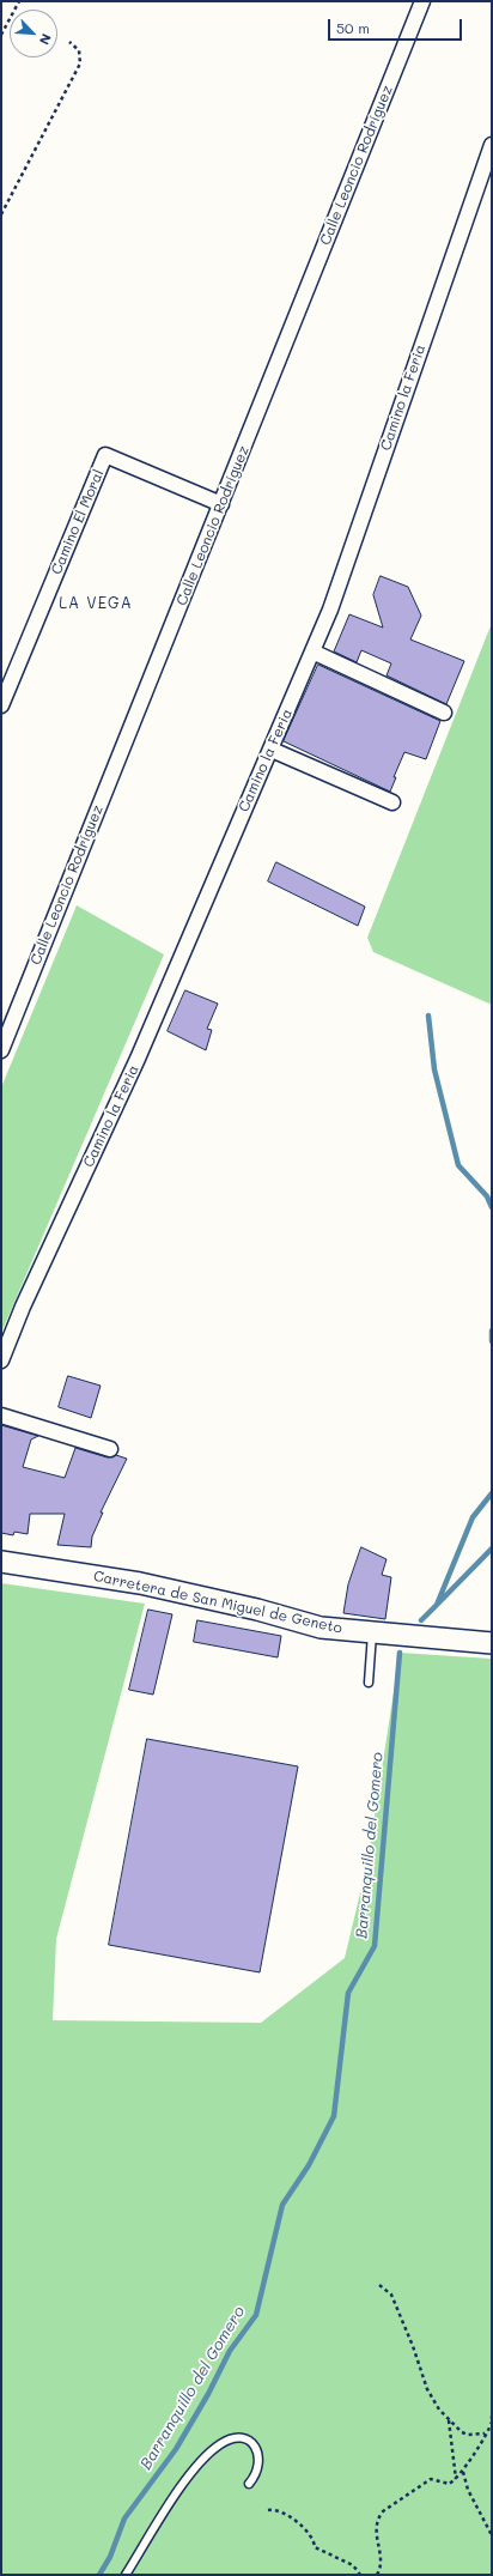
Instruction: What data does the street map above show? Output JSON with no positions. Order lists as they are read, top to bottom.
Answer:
{
  "streets": {
    "main road": ["Carretera de San Miguel de Geneto"],
    "street": ["Calle Leoncio Rodríguez", "Camino la Feria", "Camino El Moral"]
  },
  "crossings": [
    ["Calle Leoncio Rodríguez", "Camino El Moral"]
  ],
  "districts": ["LA VEGA"],
  "water": ["Barranquillo del Gomero"],
  "scale_bar": "50 m",
  "north": "bottom right"
}
